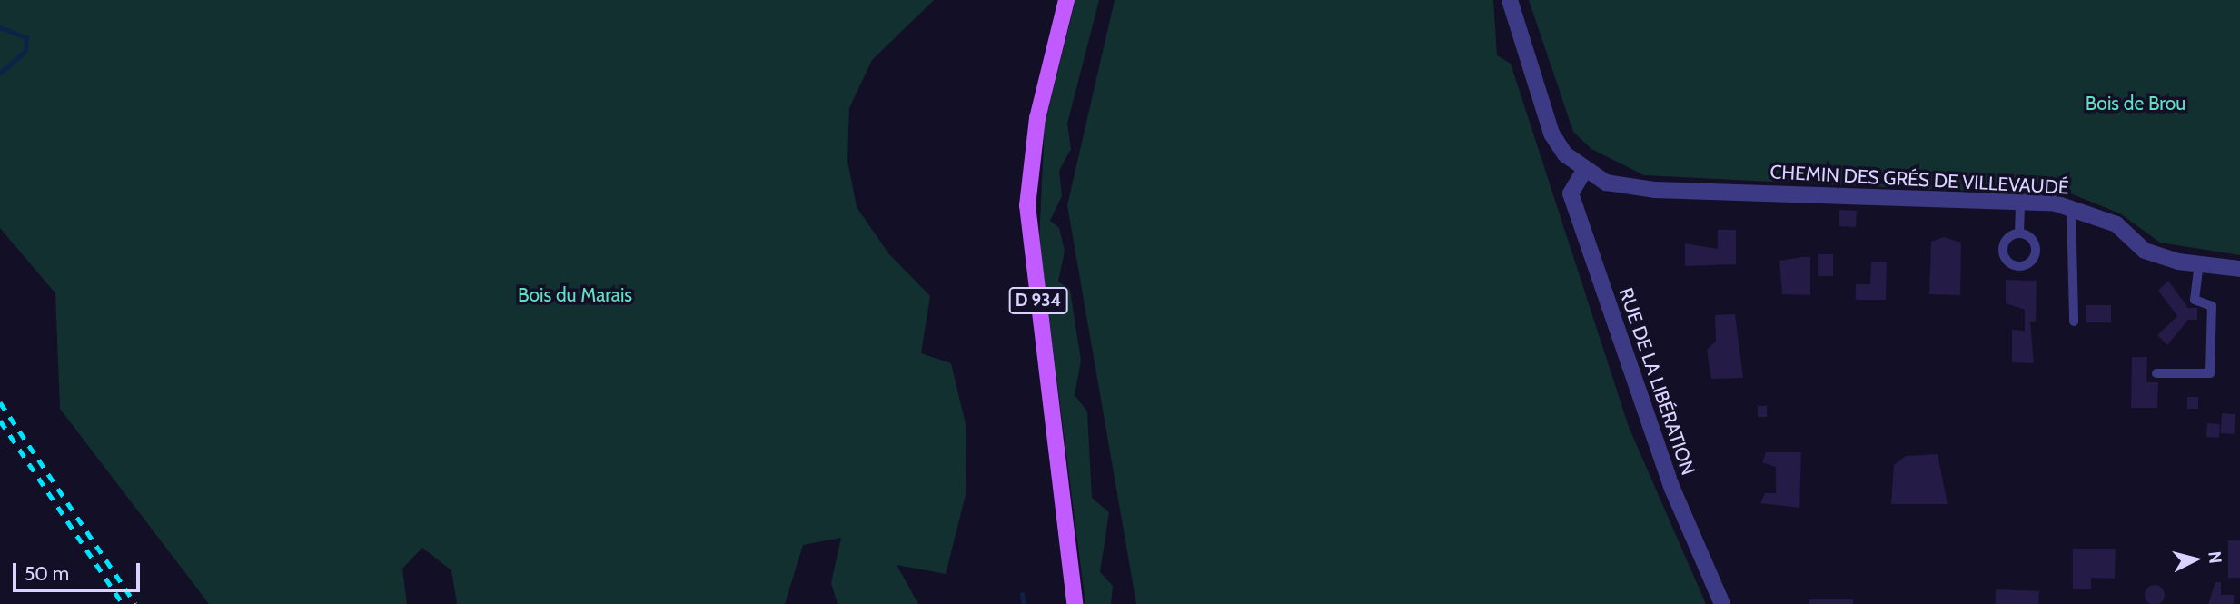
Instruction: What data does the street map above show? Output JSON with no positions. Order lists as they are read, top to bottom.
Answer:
{
  "streets": {
    "main road": ["D 934"],
    "street": ["CHEMIN DES GRÉS DE VILLEVAUDÉ", "RUE DE LA LIBÉRATION"]
  },
  "crossings": [
    ["CHEMIN DES GRÉS DE VILLEVAUDÉ", "RUE DE LA LIBÉRATION"]
  ],
  "parks": ["Bois de Brou", "Bois du Marais"],
  "scale_bar": "50 m",
  "north": "right"
}
